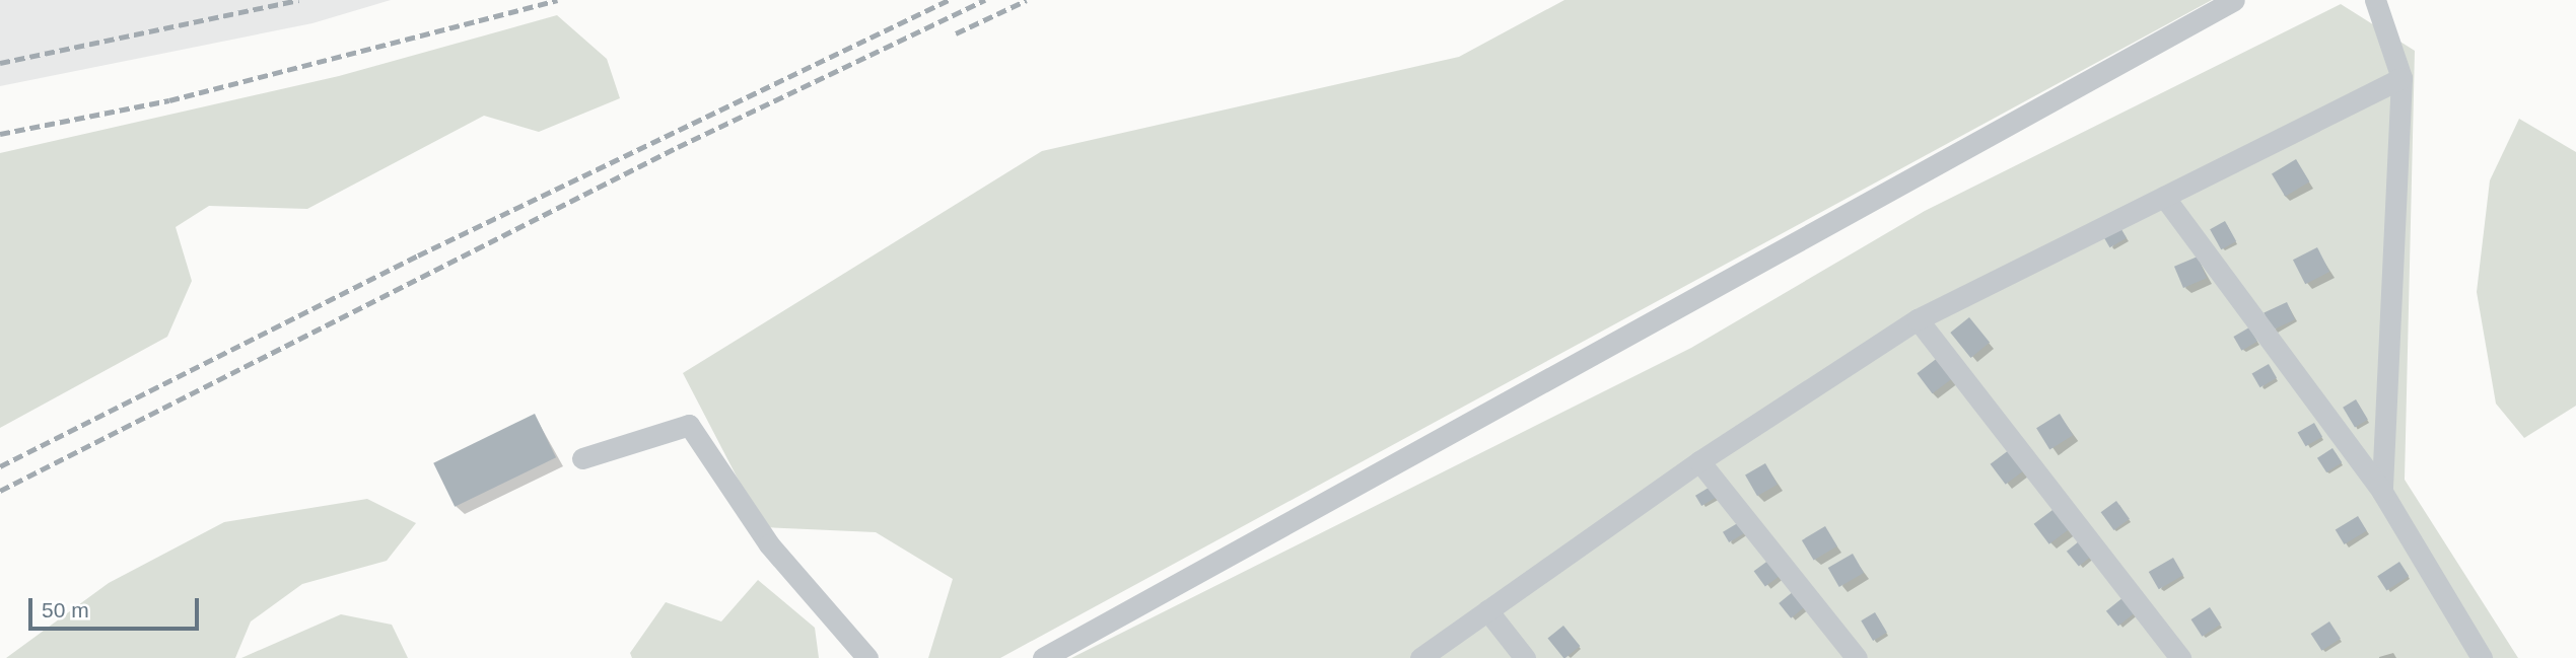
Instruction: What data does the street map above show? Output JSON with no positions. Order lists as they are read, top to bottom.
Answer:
{
  "scale_bar": "50 m"
}
